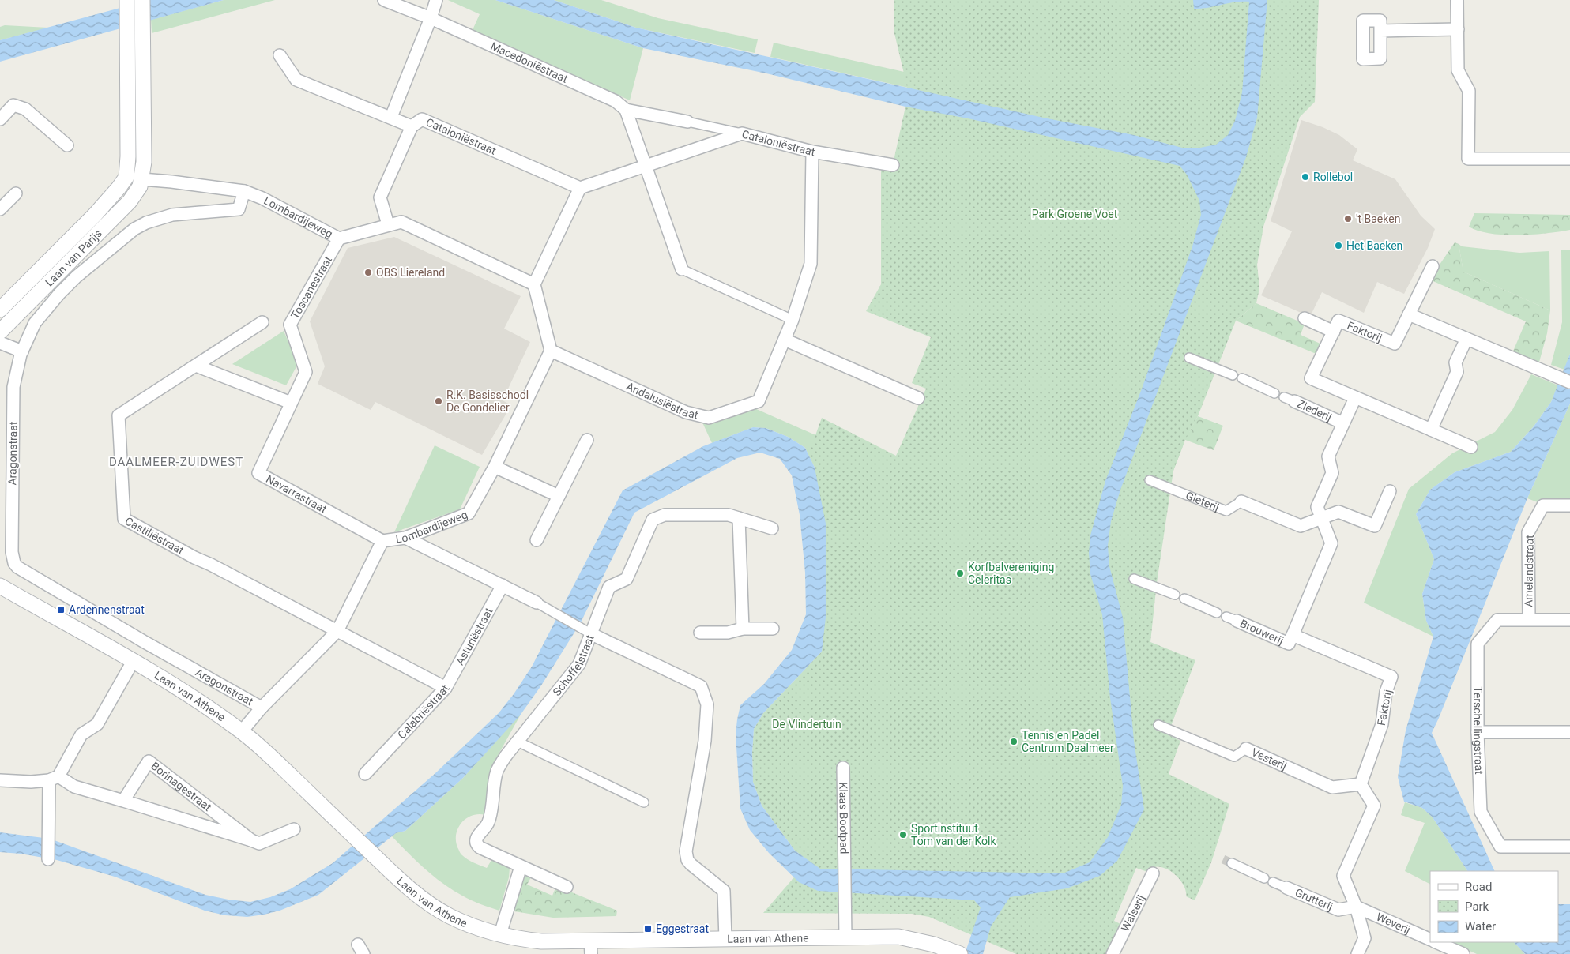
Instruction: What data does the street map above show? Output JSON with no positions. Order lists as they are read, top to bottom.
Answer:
{
  "streets": {
    "street": [
      "Macedoniëstraat",
      "Cataloniëstraat",
      "Lombardijeweg",
      "Laan van Parijs",
      "Toscanestraat",
      "Faktorij",
      "Andalusiëstraat",
      "Ziederij",
      "Aragonstraat",
      "Navarrastraat",
      "Gieterij",
      "Castiliëstraat",
      "Amelandstraat",
      "Brouwerij",
      "Asturiëstraat",
      "Schoffelstraat",
      "Laan van Athene",
      "Calabriëstraat",
      "Terschellingstraat",
      "Vesterij",
      "Borinagestraat",
      "Klaas Bootpad",
      "Grutterij",
      "Walserij",
      "Weverij"
    ]
  },
  "crossings": [
    ["Macedoniëstraat", "Cataloniëstraat"],
    ["Cataloniëstraat", "Andalusiëstraat"],
    ["Lombardijeweg", "Laan van Parijs"],
    ["Lombardijeweg", "Toscanestraat"],
    ["Lombardijeweg", "Andalusiëstraat"],
    ["Lombardijeweg", "Aragonstraat"],
    ["Lombardijeweg", "Navarrastraat"],
    ["Lombardijeweg", "Castiliëstraat"],
    ["Lombardijeweg", "Laan van Athene"],
    ["Lombardijeweg", "Calabriëstraat"],
    ["Toscanestraat", "Navarrastraat"],
    ["Faktorij", "Brouwerij"],
    ["Faktorij", "Vesterij"],
    ["Castiliëstraat", "Calabriëstraat"],
    ["Amelandstraat", "Terschellingstraat"],
    ["Asturiëstraat", "Calabriëstraat"],
    ["Laan van Athene", "Klaas Bootpad"],
    ["Grutterij", "Weverij"]
  ],
  "districts": ["DAALMEER-ZUIDWEST"],
  "parks": ["Park Groene Voet", "De Vlindertuin"],
  "places": {
    "other": [
      "Rollebol",
      "'t Baeken",
      "Het Baeken",
      "OBS Liereland",
      "R.K. Basisschool De Gondelier",
      "Korfbalvereniging Celeritas",
      "Tennis en Padel Centrum Daalmeer",
      "Sportinstituut Tom van der Kolk"
    ],
    "transit": ["Ardennenstraat", "Eggestraat"]
  },
  "legend": ["Road", "Park", "Water"]
}
